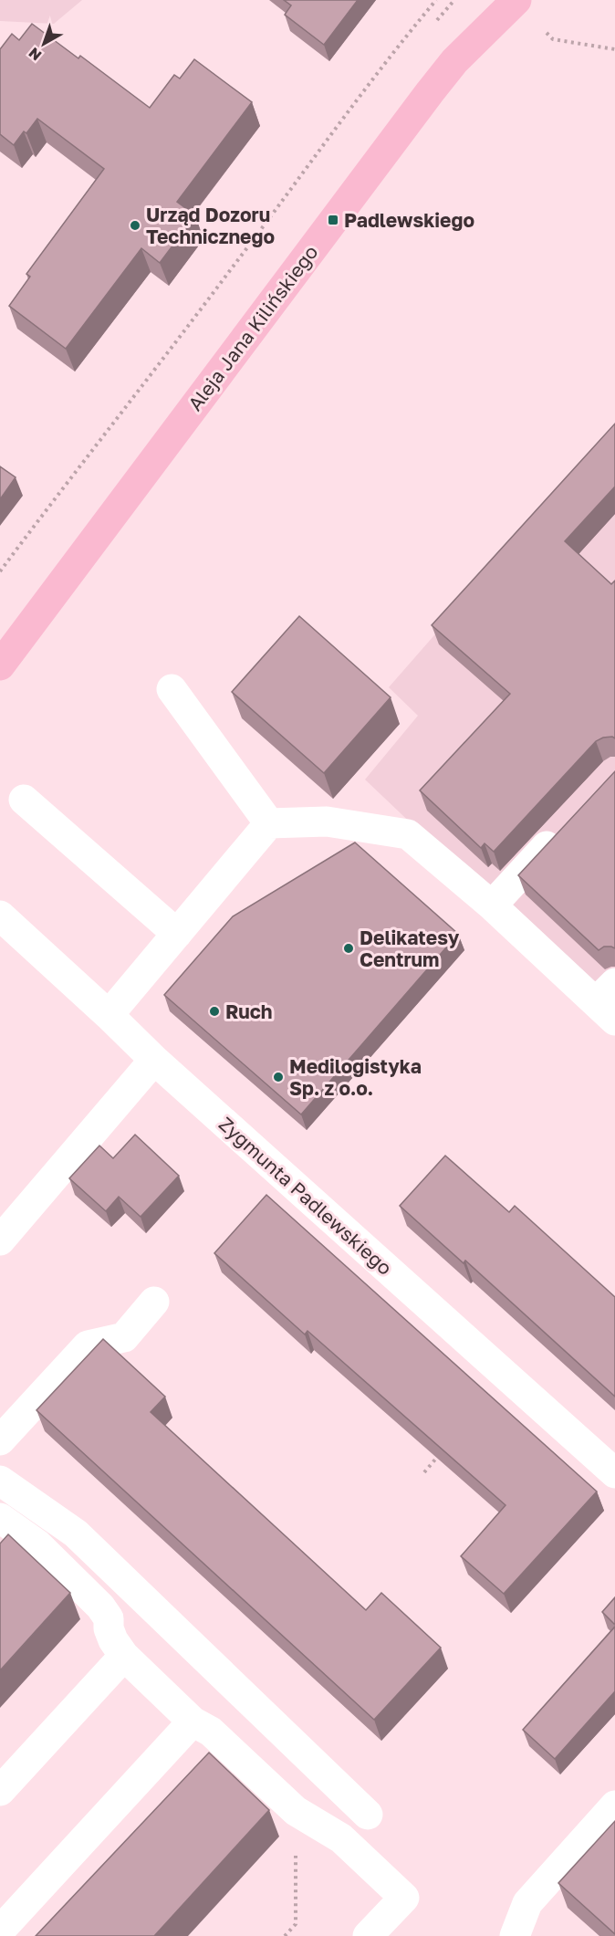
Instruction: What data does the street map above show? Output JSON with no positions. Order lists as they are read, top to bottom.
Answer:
{
  "streets": {
    "main road": ["Aleja Jana Kilińskiego"],
    "street": ["Zygmunta Padlewskiego"]
  },
  "places": {
    "transit": ["Padlewskiego"],
    "other": [
      "Urząd Dozoru Technicznego",
      "Delikatesy Centrum",
      "Ruch",
      "Medilogistyka Sp. z o.o."
    ]
  },
  "north": "bottom left"
}
